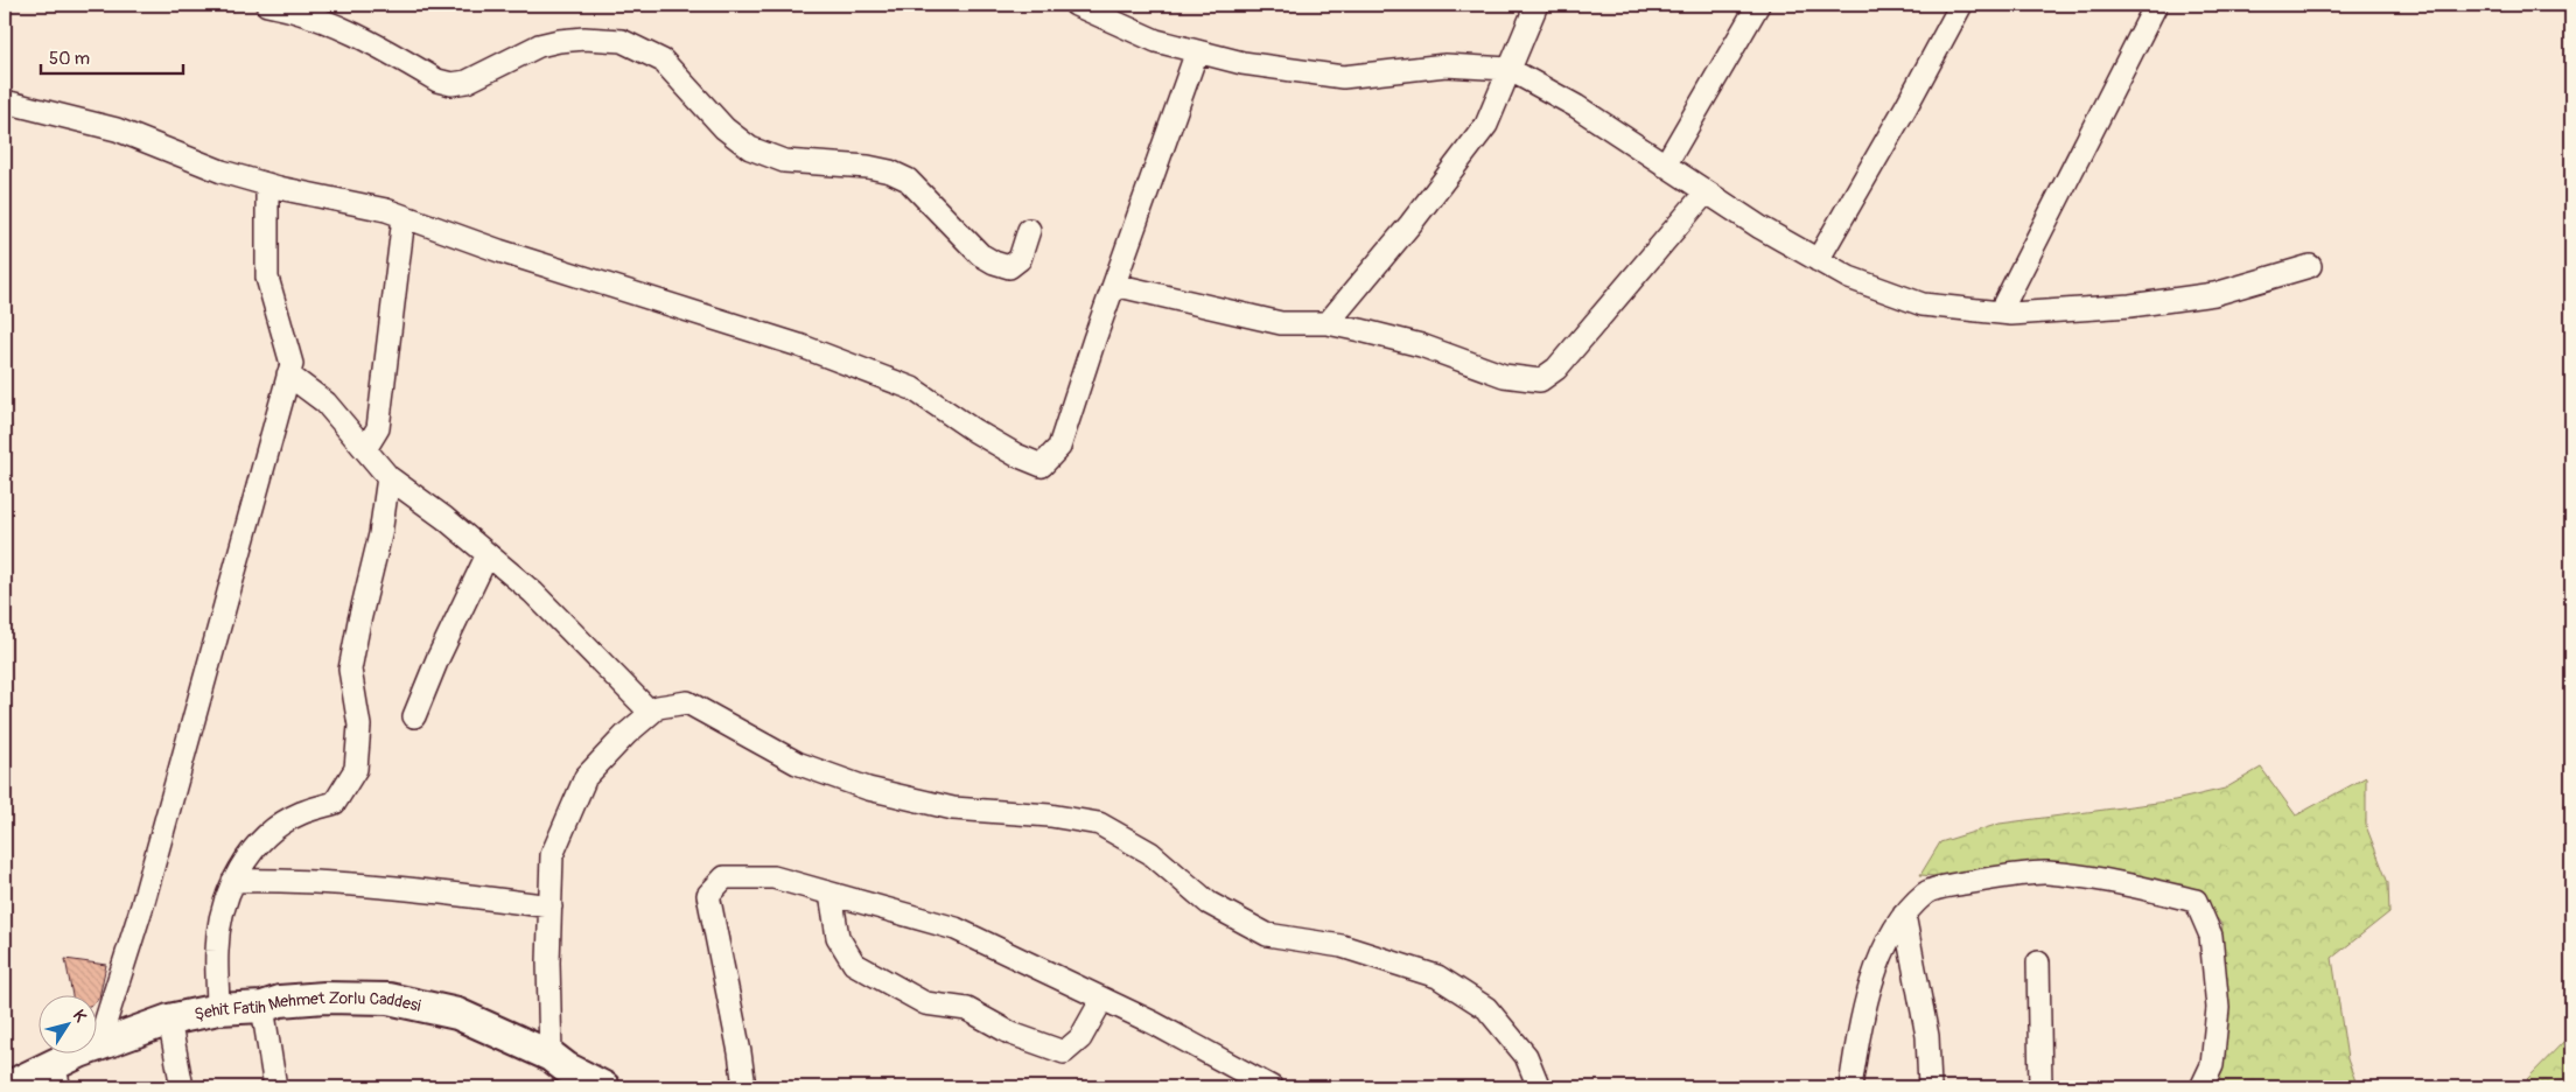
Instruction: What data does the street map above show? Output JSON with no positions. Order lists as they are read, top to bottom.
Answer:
{
  "streets": {
    "main road": ["Şehit Fatih Mehmet Zorlu Caddesi"]
  },
  "scale_bar": "50 m",
  "north": "top right"
}
